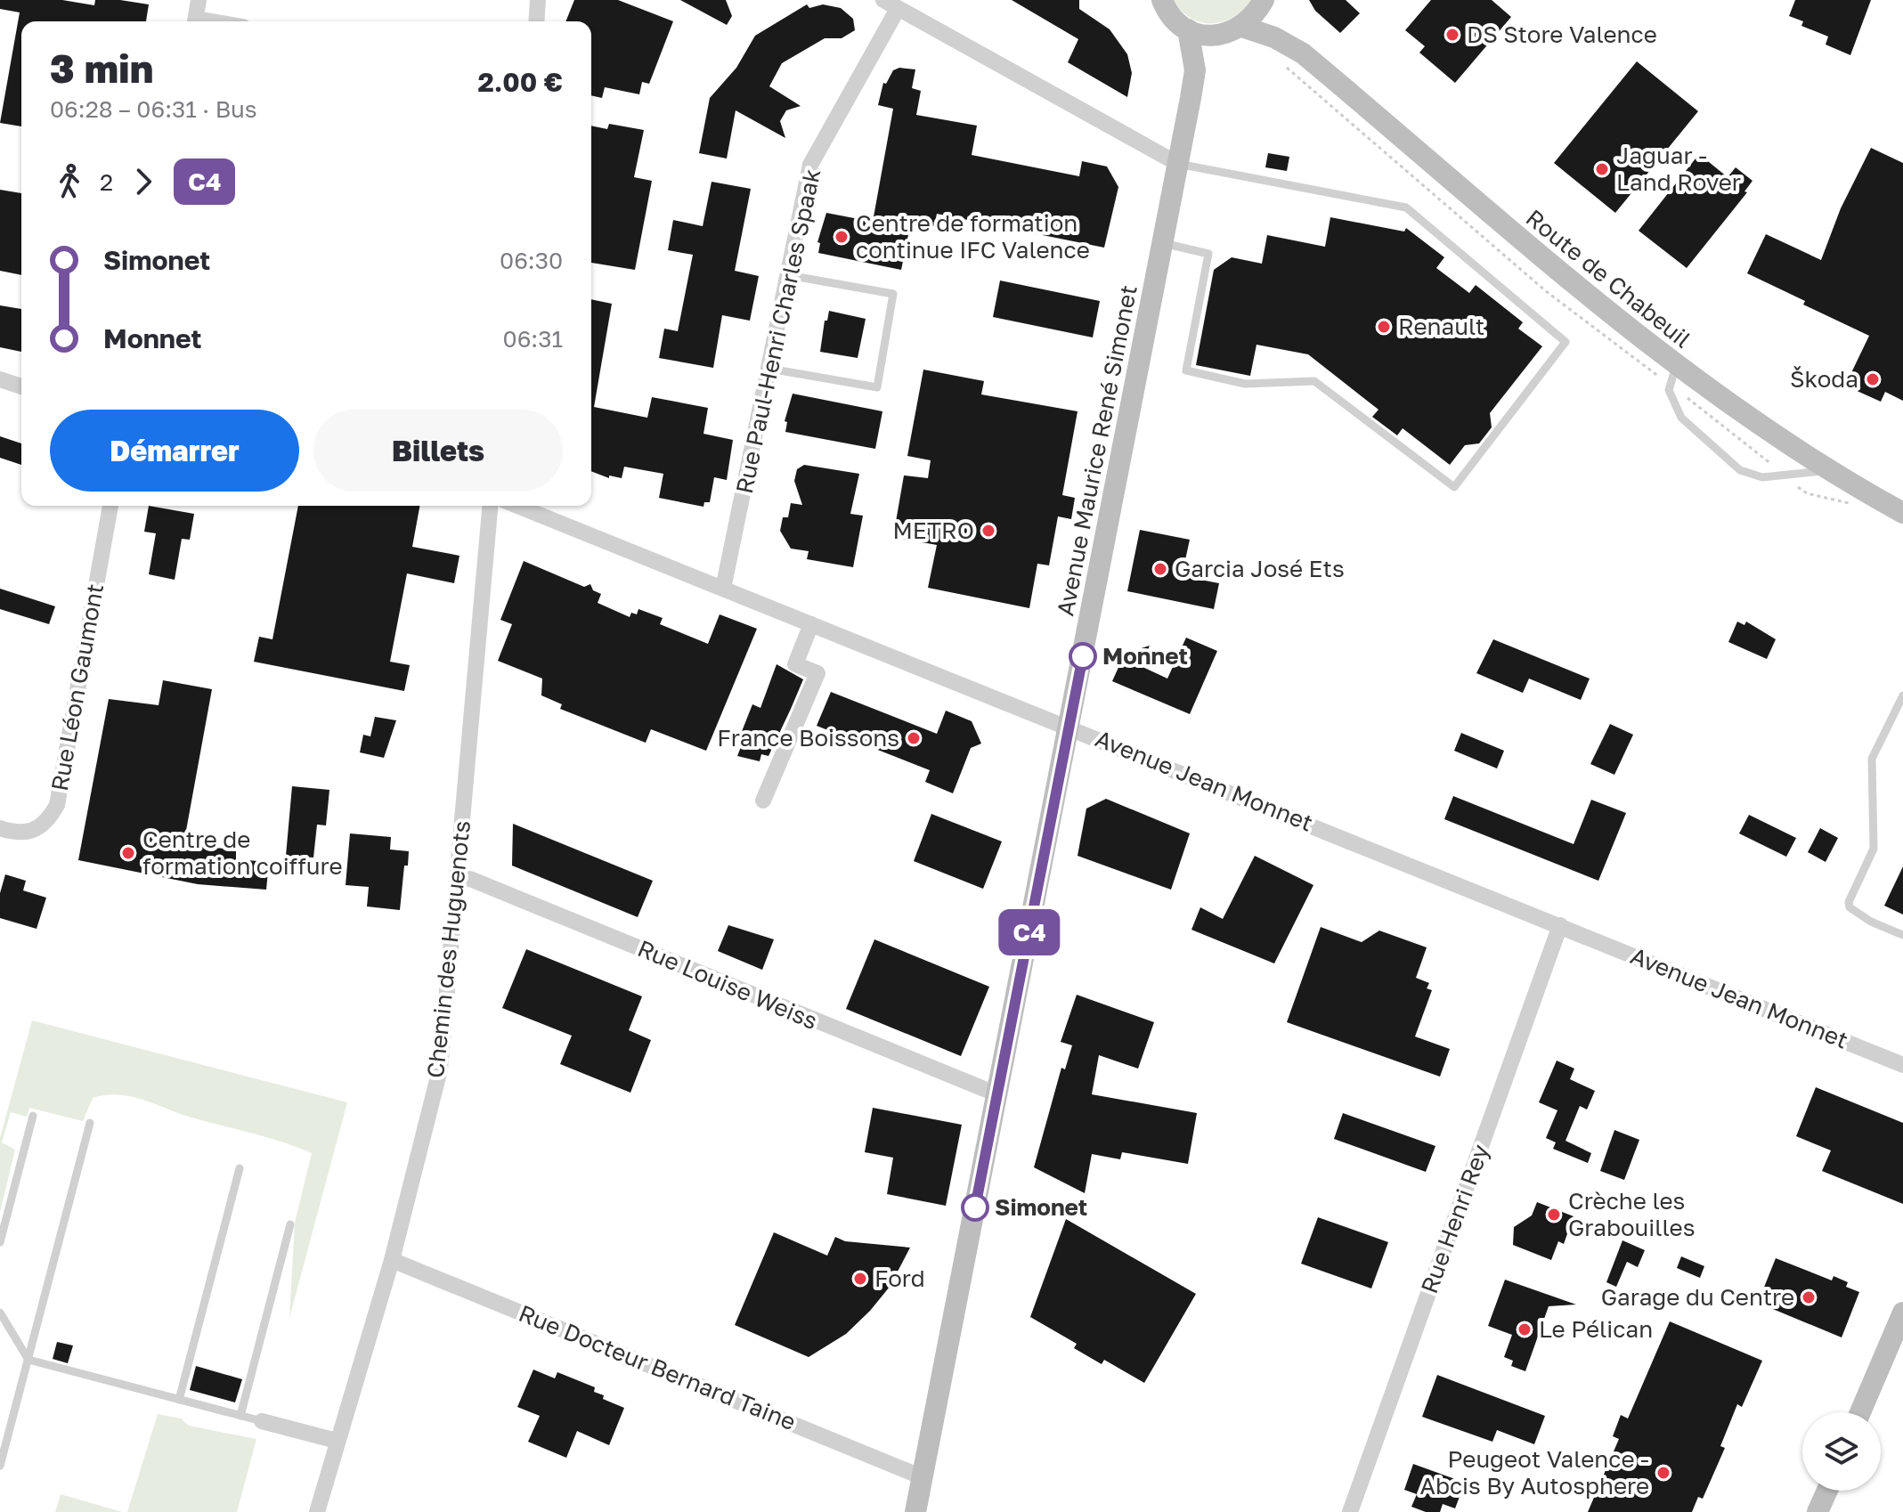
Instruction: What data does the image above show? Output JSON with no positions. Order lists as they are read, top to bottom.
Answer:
{
  "streets": {
    "street": [
      "Route de Chabeuil",
      "Rue Paul-Henri Charles Spaak",
      "Avenue Maurice René Simonet",
      "Rue Léon Gaumont",
      "Avenue Jean Monnet",
      "Chemin des Huguenots",
      "Rue Louise Weiss",
      "Rue Henri Rey",
      "Rue Docteur Bernard Taine"
    ]
  },
  "crossings": [
    ["Rue Paul-Henri Charles Spaak", "Avenue Maurice René Simonet"],
    ["Rue Paul-Henri Charles Spaak", "Avenue Jean Monnet"],
    ["Avenue Maurice René Simonet", "Avenue Jean Monnet"],
    ["Avenue Maurice René Simonet", "Rue Louise Weiss"],
    ["Avenue Maurice René Simonet", "Rue Docteur Bernard Taine"],
    ["Avenue Jean Monnet", "Rue Henri Rey"],
    ["Chemin des Huguenots", "Rue Louise Weiss"],
    ["Chemin des Huguenots", "Rue Docteur Bernard Taine"]
  ],
  "places": [
    "DS Store Valence",
    "Jaguar - Land Rover",
    "Centre de formation continue IFC Valence",
    "Renault",
    "Škoda",
    "METRO",
    "Garcia José Ets",
    "Monnet",
    "France Boissons",
    "Centre de formation coiffure",
    "Simonet",
    "Crèche les Grabouilles",
    "Ford",
    "Garage du Centre",
    "Le Pélican",
    "Peugeot Valence - Abcis By Autosphere"
  ],
  "lines": ["bus line C4"],
  "page": {
    "on_map": "C4",
    "heading": ["3 min", "06:28 – 06:31 · Bus", "2.00 €"],
    "legs": ["2", "C4"],
    "list": [
      {
        "name": "Simonet",
        "value": "06:30"
      },
      {
        "name": "Monnet",
        "value": "06:31"
      }
    ],
    "buttons": ["Démarrer", "Billets"]
  }
}
